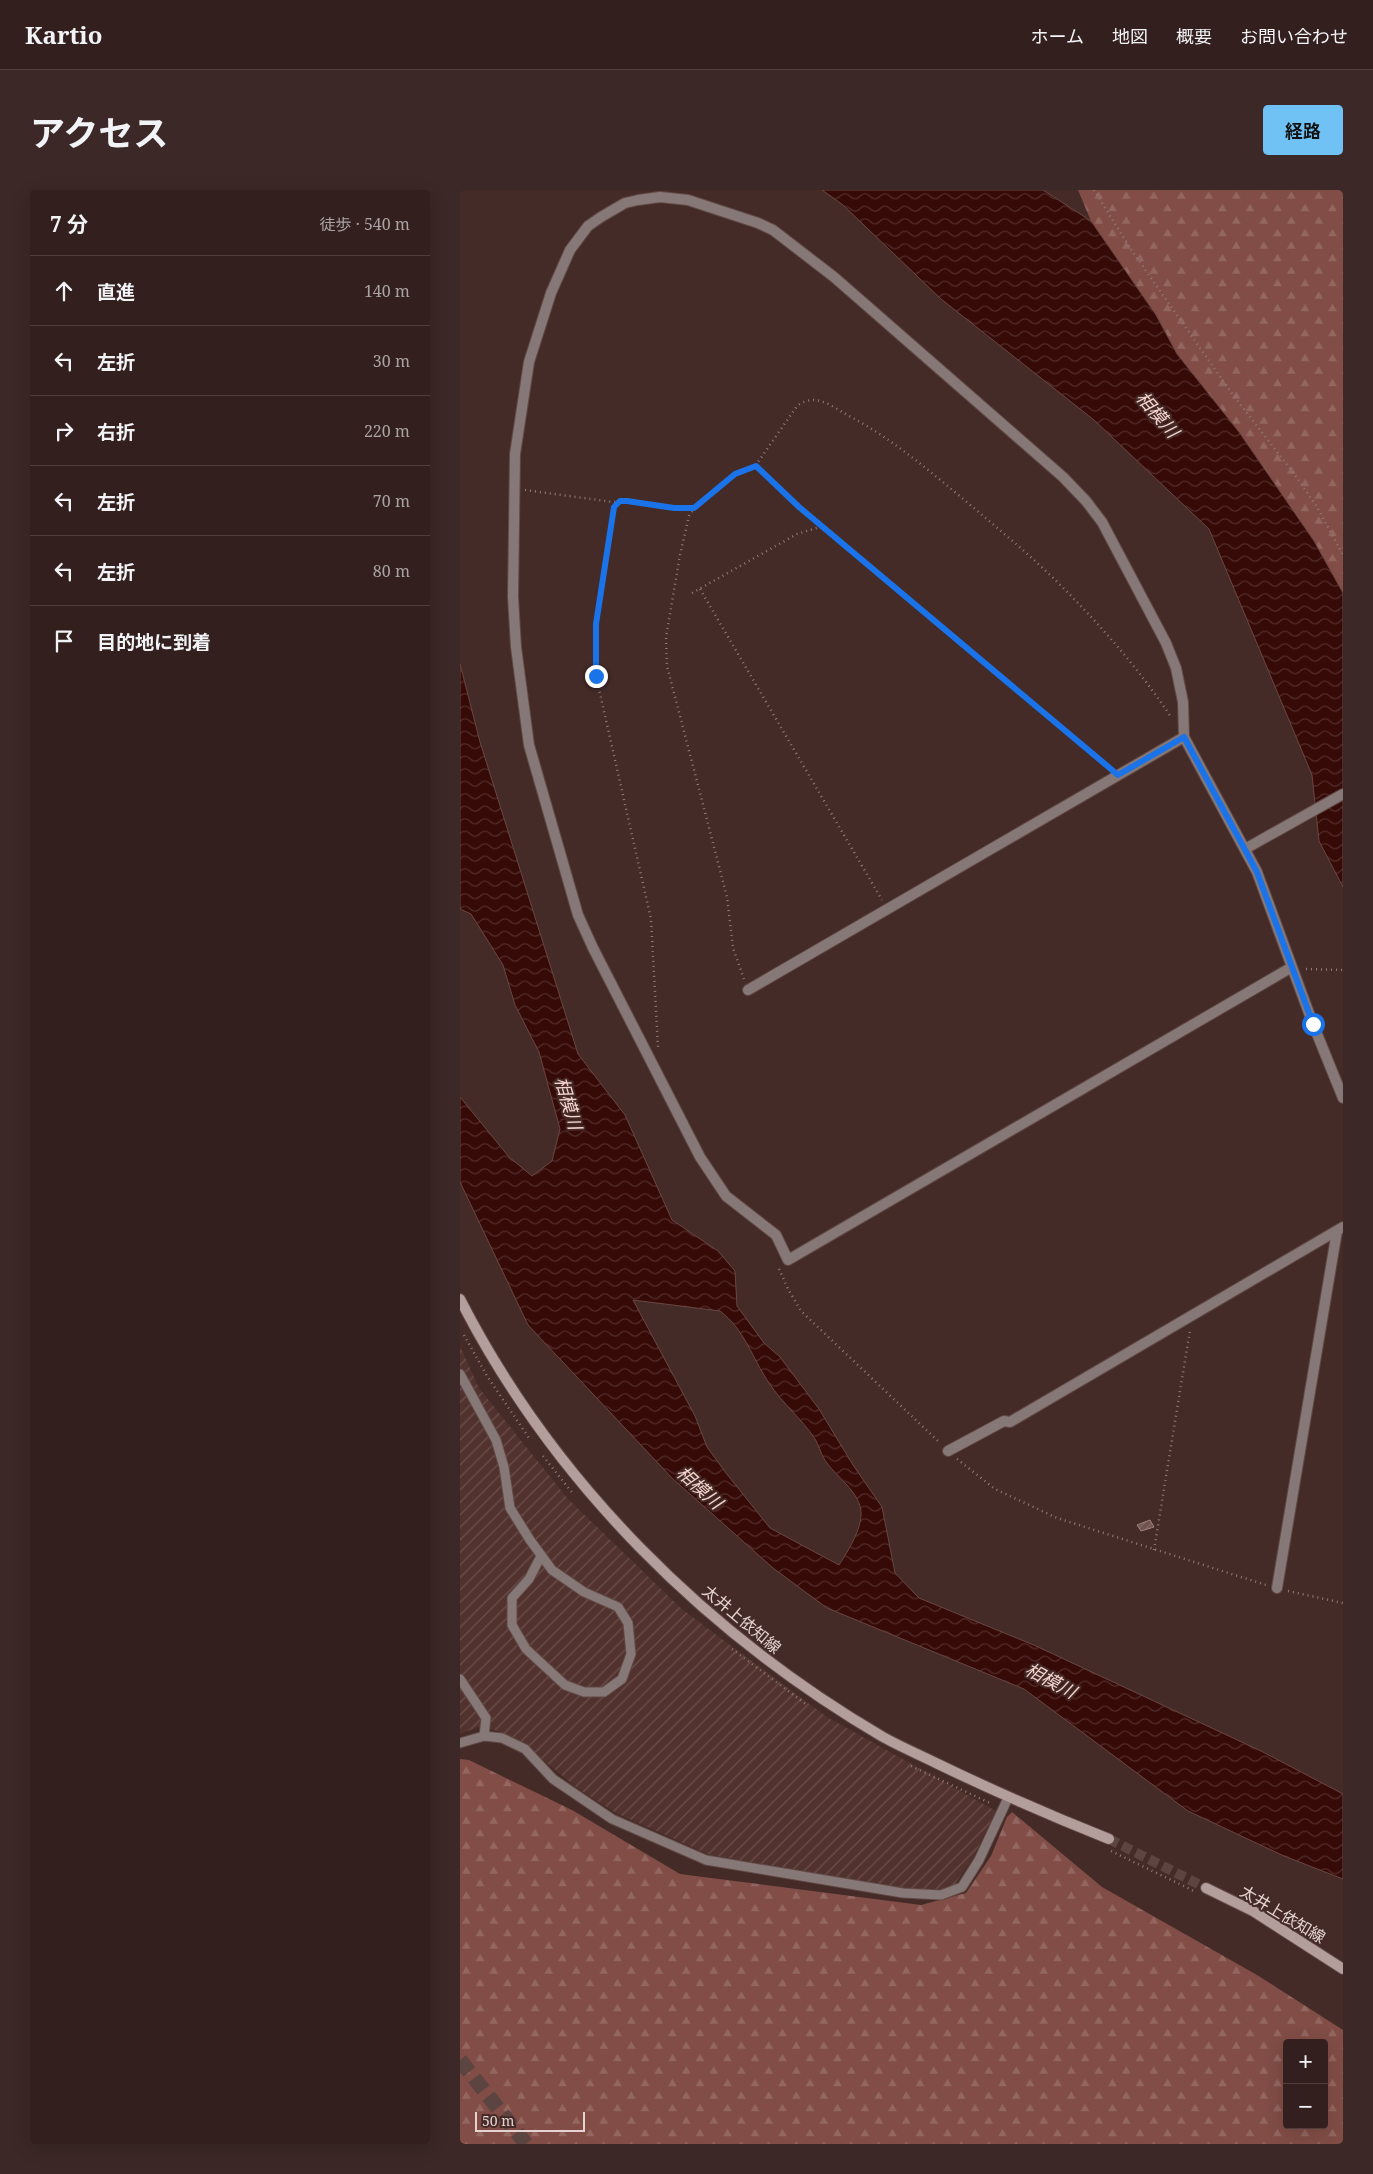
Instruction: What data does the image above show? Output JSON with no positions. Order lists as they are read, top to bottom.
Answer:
{
  "streets": {
    "main road": ["太井上依知線"]
  },
  "water": ["相模川"],
  "scale_bar": "50 m",
  "page": {
    "header": "Kartio",
    "nav": [
      "ホーム",
      "地図",
      "概要",
      "お問い合わせ"
    ],
    "title": "アクセス",
    "buttons": "経路",
    "heading": ["7 分", "徒歩 · 540 m"],
    "list": [
      ["直進", "140 m"],
      ["左折", "30 m"],
      ["右折", "220 m"],
      ["左折", "70 m"],
      ["左折", "80 m"],
      "目的地に到着"
    ],
    "map_buttons": ["+", "−"],
    "scale": "50 m"
  }
}
